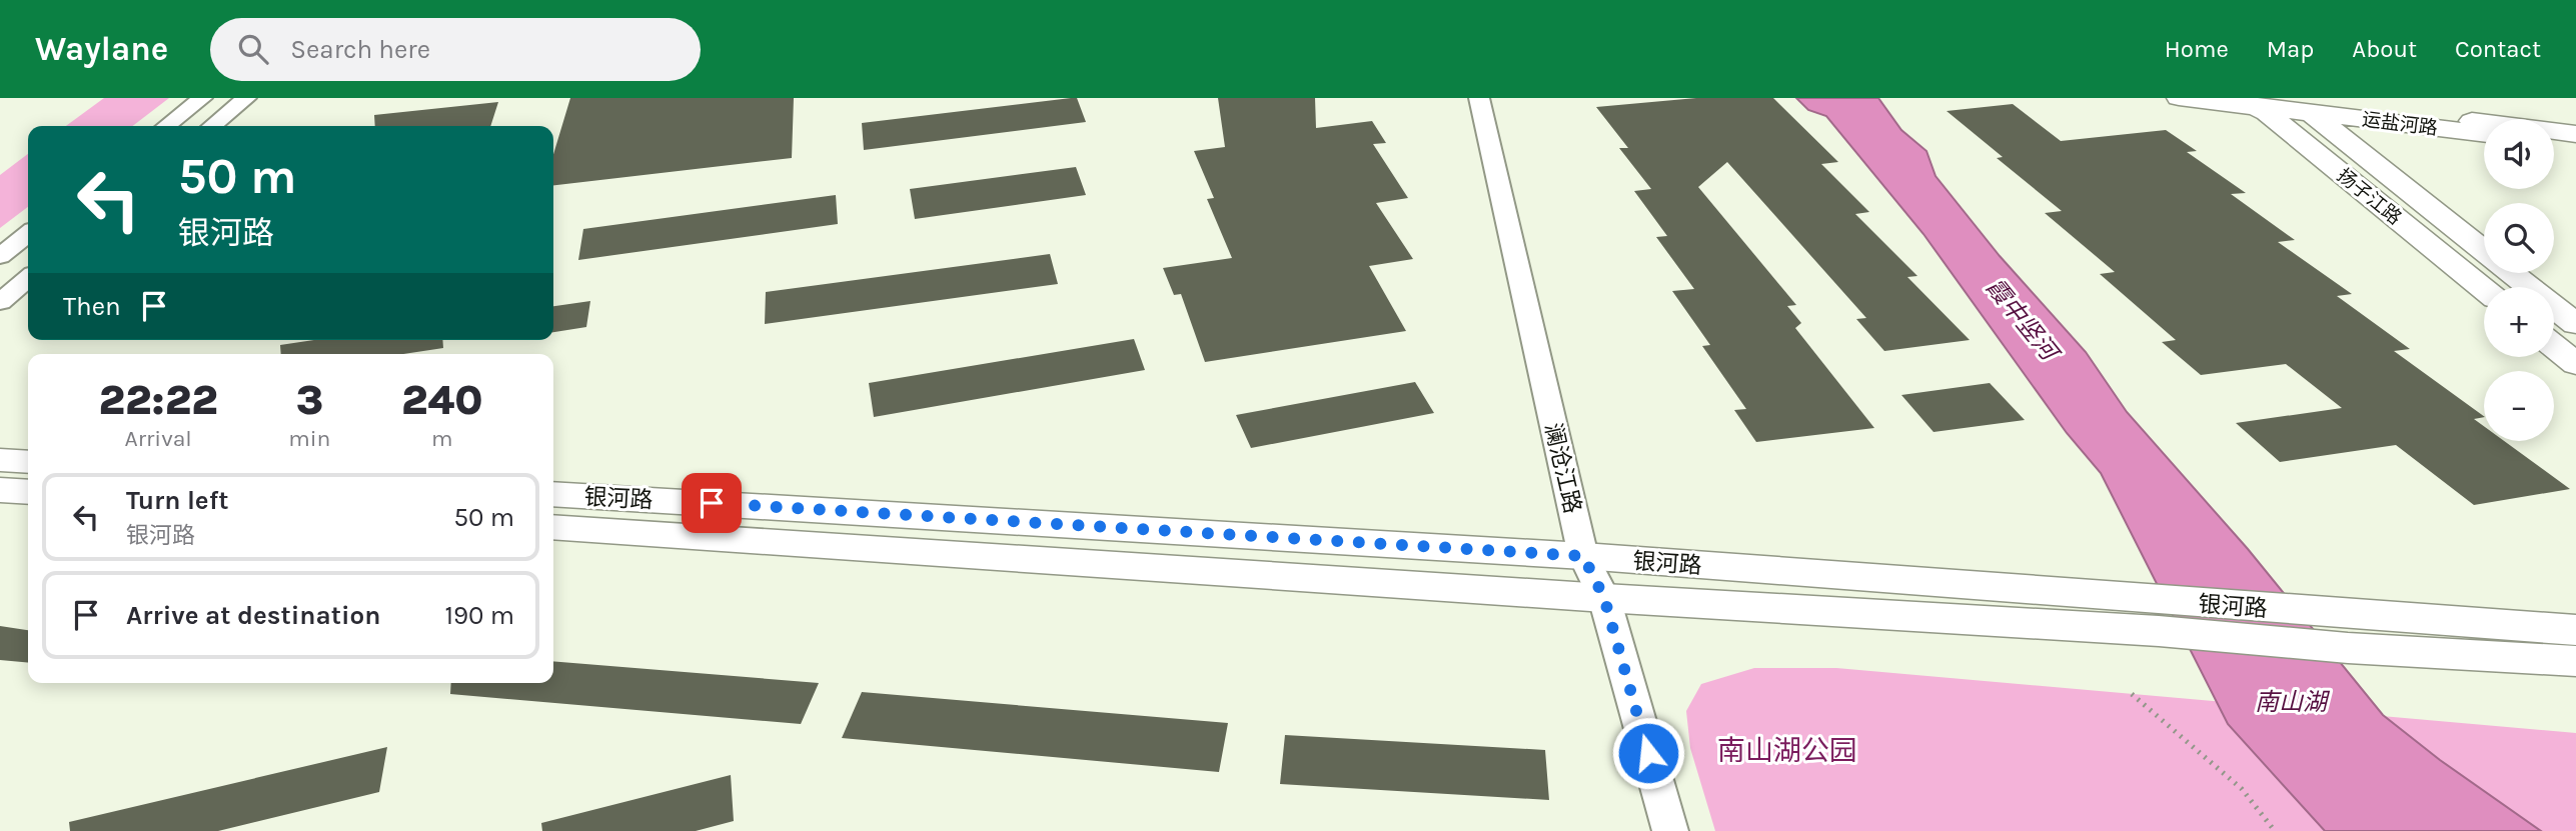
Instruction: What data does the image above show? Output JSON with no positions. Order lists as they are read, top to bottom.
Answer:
{
  "streets": {
    "main road": ["运盐河路", "扬子江路", "银河路"],
    "street": ["澜沧江路"]
  },
  "crossings": [
    ["运盐河路", "扬子江路"],
    ["澜沧江路", "银河路"]
  ],
  "water": ["霞中竖河", "南山湖"],
  "parks": ["南山湖公园"],
  "page": {
    "header": "Waylane",
    "search": "Search here",
    "nav": [
      "Home",
      "Map",
      "About",
      "Contact"
    ],
    "map_buttons": ["+", "−"],
    "turn": ["50 m", "银河路"],
    "then": "Then",
    "eta": [
      "22:22",
      "Arrival",
      "3",
      "min",
      "240",
      "m"
    ],
    "list": [
      {
        "name": "Turn left",
        "note": "银河路",
        "value": "50 m"
      },
      {
        "name": "Arrive at destination",
        "value": "190 m"
      }
    ]
  }
}
